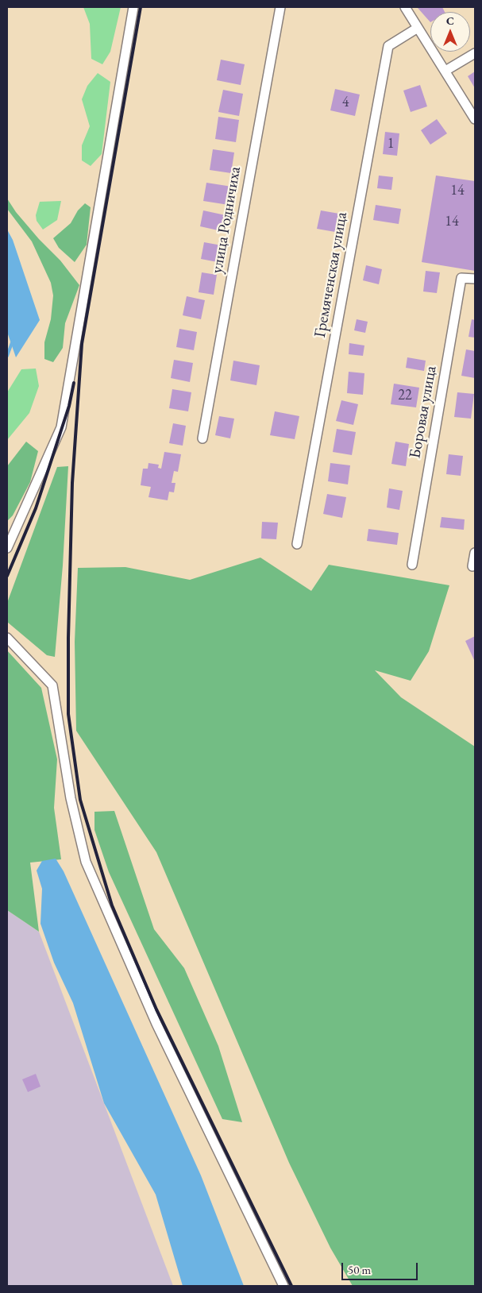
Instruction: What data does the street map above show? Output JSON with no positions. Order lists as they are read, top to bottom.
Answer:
{
  "streets": {
    "street": ["улица Родничиха", "Гремяченская улица", "Боровая улица"]
  },
  "house_numbers": [
    "4",
    "1",
    "14",
    "14",
    "22"
  ],
  "scale_bar": "50 m",
  "north": "top"
}
